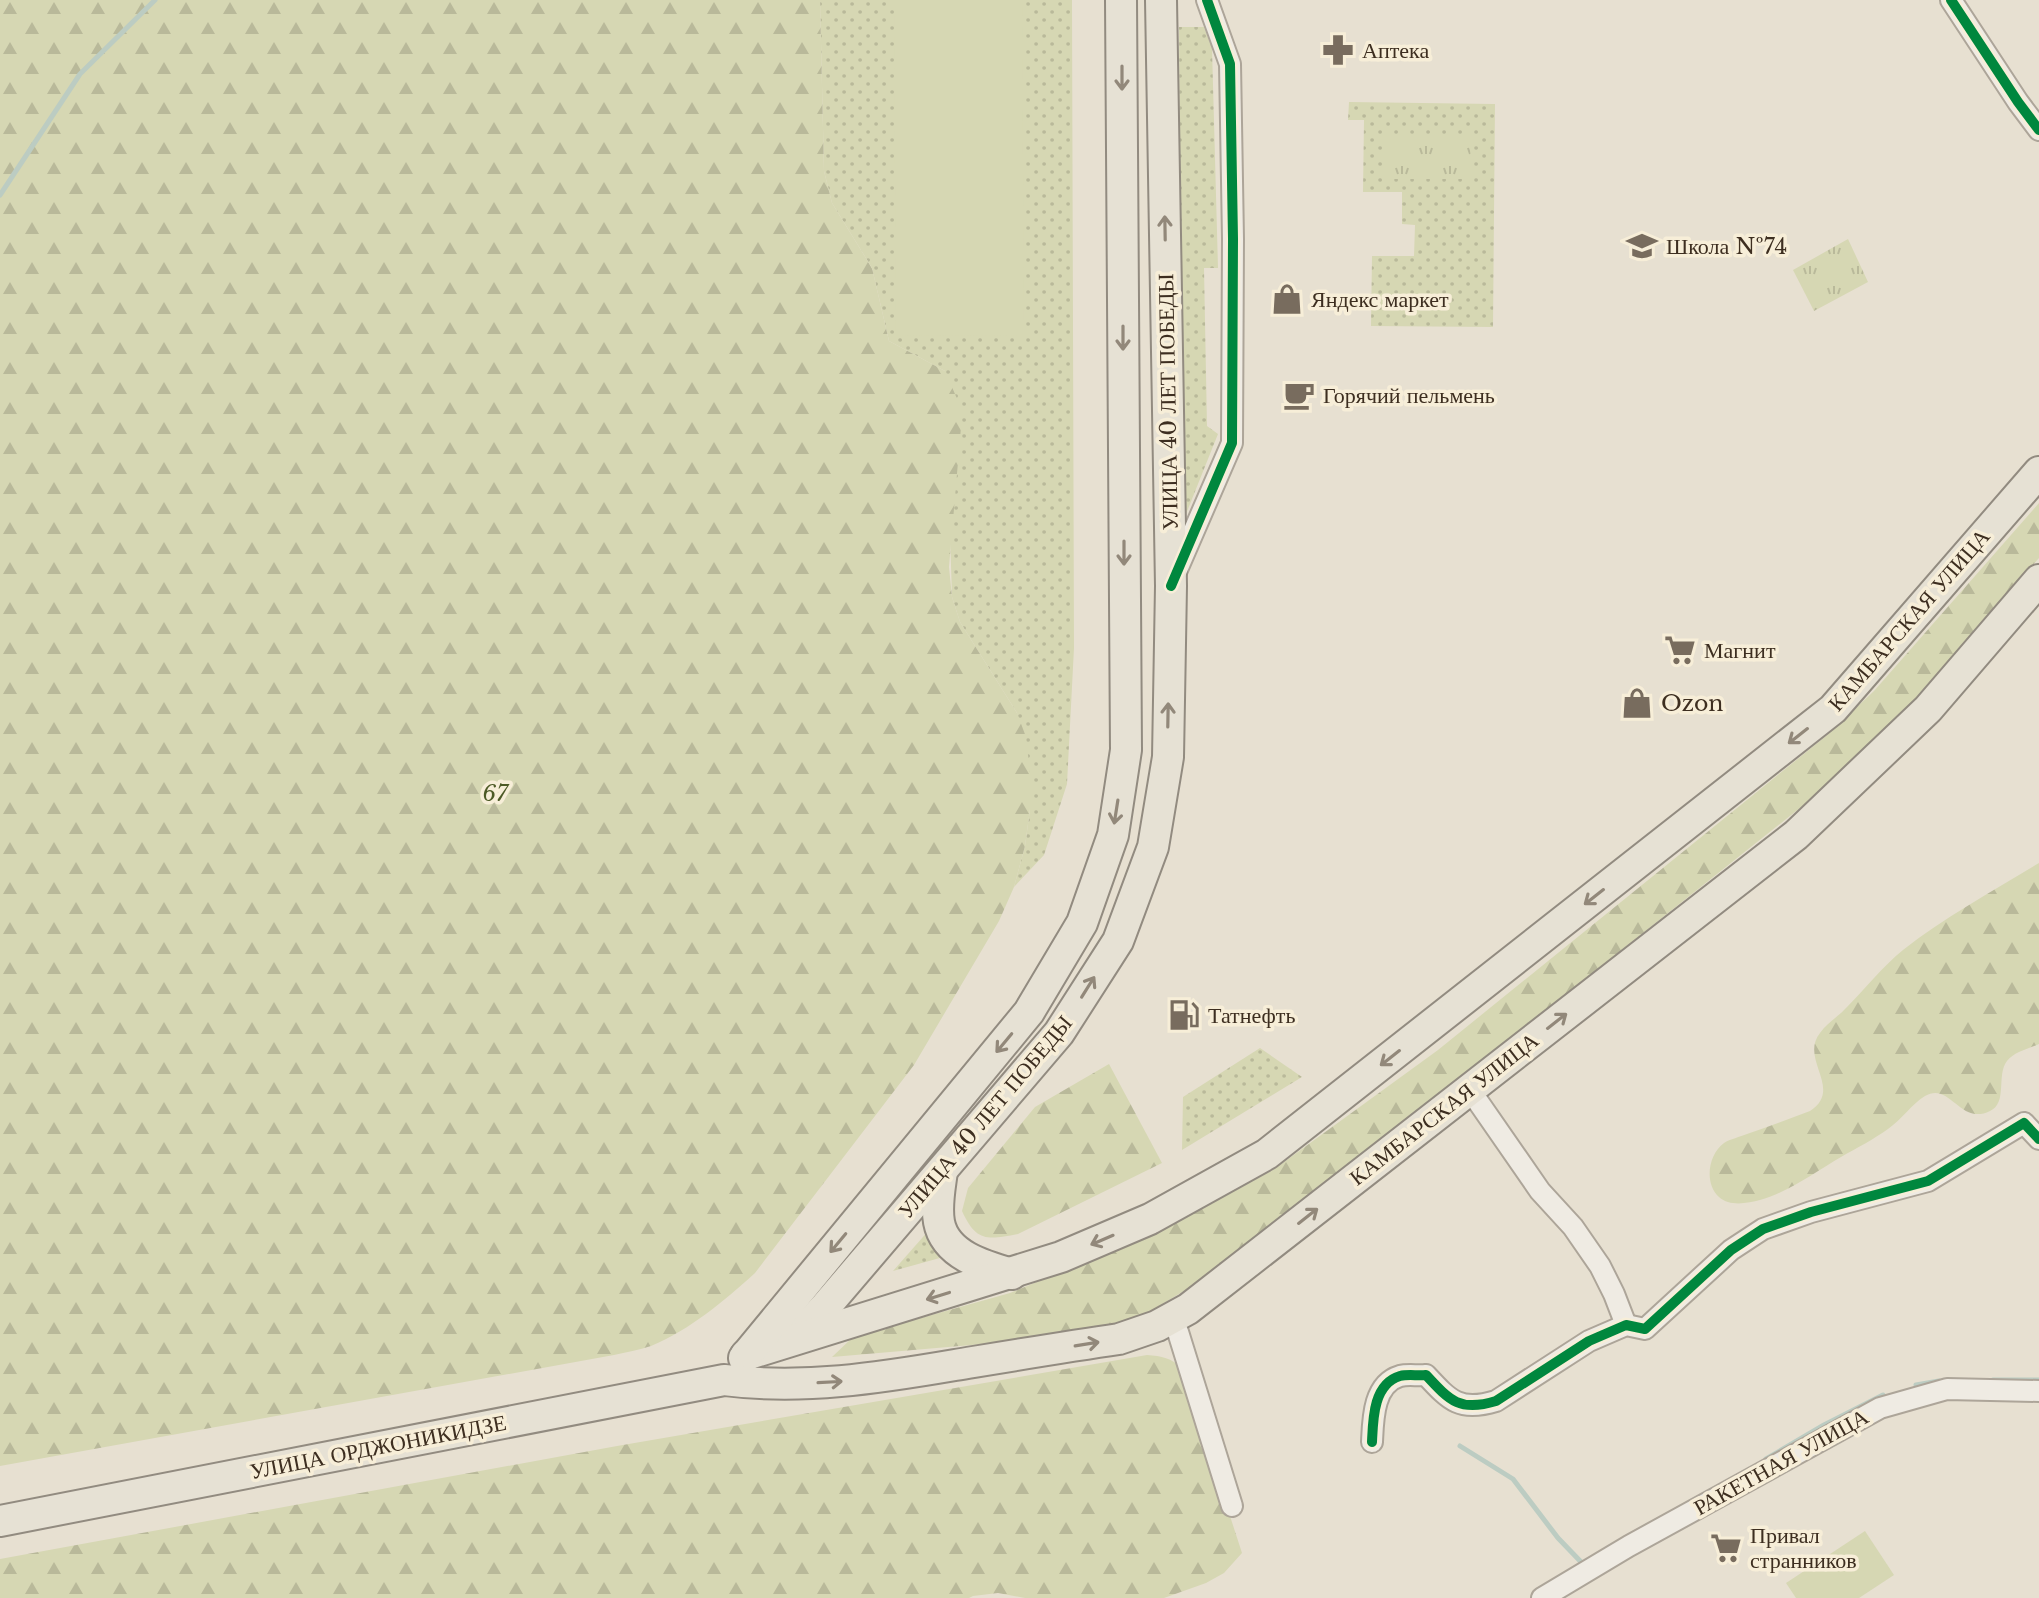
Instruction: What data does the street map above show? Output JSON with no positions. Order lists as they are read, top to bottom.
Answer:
{
  "streets": {
    "main road": ["УЛИЦА 40 ЛЕТ ПОБЕДЫ", "КАМБАРСКАЯ УЛИЦА", "УЛИЦА ОРДЖОНИКИДЗЕ"],
    "street": ["РАКЕТНАЯ УЛИЦА"]
  },
  "crossings": [
    ["УЛИЦА 40 ЛЕТ ПОБЕДЫ", "КАМБАРСКАЯ УЛИЦА"],
    ["УЛИЦА 40 ЛЕТ ПОБЕДЫ", "УЛИЦА ОРДЖОНИКИДЗЕ"],
    ["КАМБАРСКАЯ УЛИЦА", "УЛИЦА ОРДЖОНИКИДЗЕ"]
  ],
  "parks": ["67"],
  "places": {
    "pharmacy": ["Аптека"],
    "school or university": ["Школа №74"],
    "shop": ["Яндекс маркет", "Ozon"],
    "cafe": ["Горячий пельмень"],
    "supermarket": ["Магнит", "Привал странников"],
    "fuel station": ["Татнефть"]
  }
}
